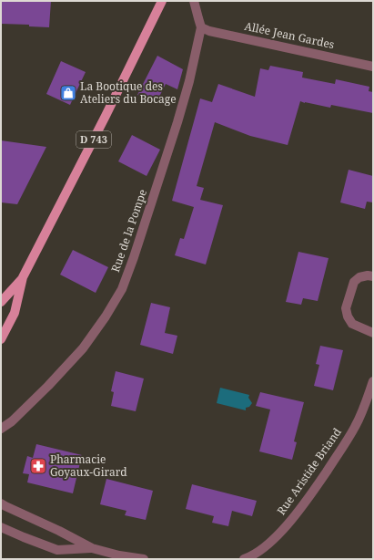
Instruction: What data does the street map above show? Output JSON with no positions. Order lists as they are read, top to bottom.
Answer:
{
  "streets": {
    "main road": ["D 743"],
    "street": ["Allée Jean Gardes", "Rue de la Pompe", "Rue Aristide Briand"]
  },
  "crossings": [
    ["Allée Jean Gardes", "Rue de la Pompe"]
  ],
  "places": {
    "shop": ["La Bootique des Ateliers du Bocage"],
    "pharmacy": ["Pharmacie Goyaux-Girard"]
  }
}
